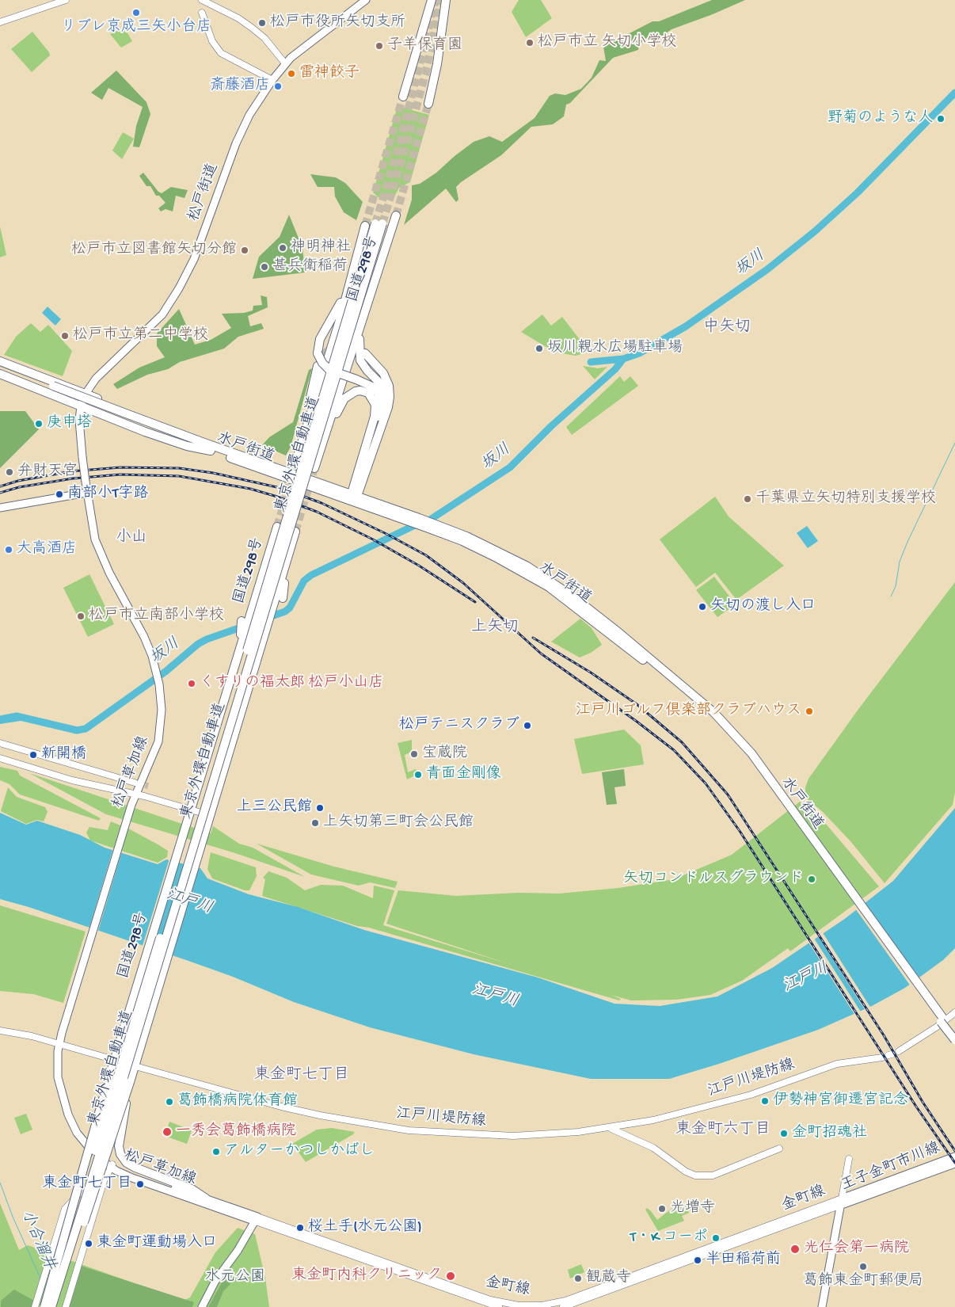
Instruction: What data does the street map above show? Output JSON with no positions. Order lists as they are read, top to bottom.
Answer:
{
  "streets": {
    "highway": ["国道298号", "水戸街道", "東京外環自動車道"],
    "main road": [
      "松戸街道",
      "松戸草加線",
      "江戸川堤防線",
      "王子金町市川線",
      "金町線"
    ]
  },
  "crossings": [
    ["松戸街道", "松戸草加線"],
    ["国道298号", "江戸川堤防線"],
    ["松戸草加線", "江戸川堤防線"],
    ["松戸草加線", "金町線"],
    ["王子金町市川線", "金町線"]
  ],
  "districts": [
    "中矢切",
    "小山",
    "上矢切",
    "東金町七丁目",
    "東金町六丁目"
  ],
  "water": ["坂川", "江戸川", "小合溜井"],
  "parks": ["水元公園"],
  "places": [
    "リブレ京成三矢小台店",
    "松戸市役所矢切支所",
    "松戸市立 矢切小学校",
    "子羊保育園",
    "雷神餃子",
    "斎藤酒店",
    "野菊のような人",
    "神明神社",
    "松戸市立図書館矢切分館",
    "甚兵衛稲荷",
    "松戸市立第二中学校",
    "坂川親水広場駐車場",
    "庚申塔",
    "弁財天宮",
    "南部小T字路",
    "千葉県立矢切特別支援学校",
    "大高酒店",
    "矢切の渡し入口",
    "松戸市立南部小学校",
    "くすりの福太郎 松戸小山店",
    "江戸川ゴルフ倶楽部クラブハウス",
    "松戸テニスクラブ",
    "宝蔵院",
    "新開橋",
    "青面金剛像",
    "上三公民館",
    "上矢切第三町会公民館",
    "矢切コンドルスグラウンド",
    "伊勢神宮御遷宮記念",
    "葛飾橋病院体育館",
    "一秀会葛飾橋病院",
    "金町招魂社",
    "アルターかつしかばし",
    "東金町七丁目",
    "光増寺",
    "桜土手(水元公園)",
    "T・K コーポ",
    "東金町運動場入口",
    "光仁会第一病院",
    "半田稲荷前",
    "葛飾東金町郵便局",
    "東金町内科クリニック",
    "観蔵寺"
  ]
}
